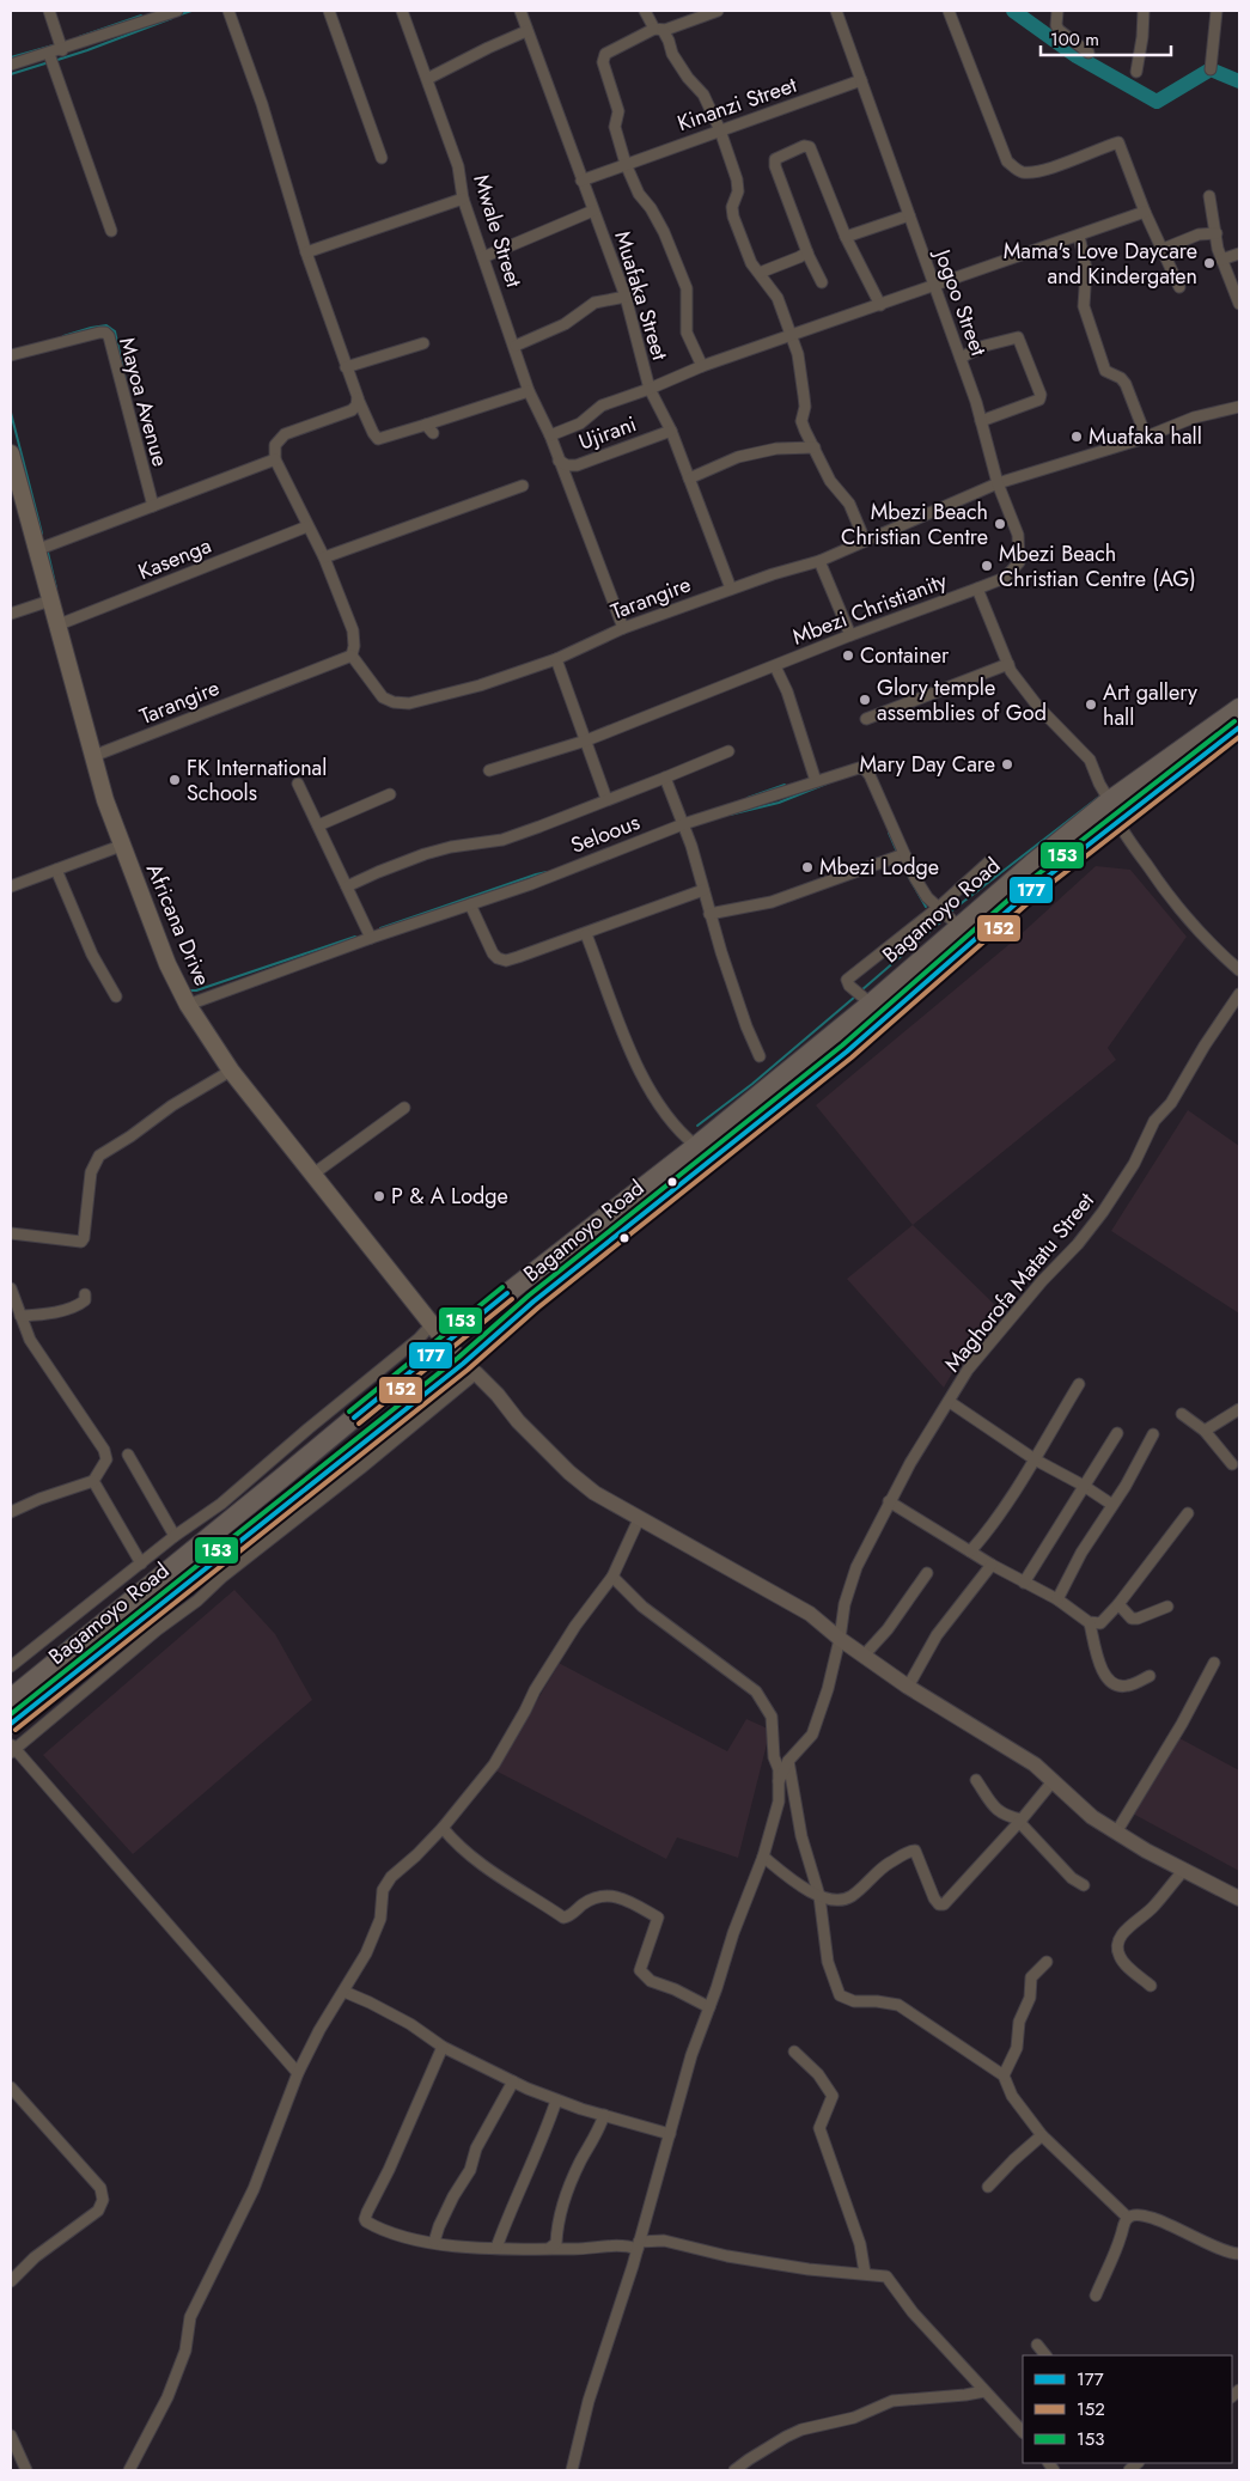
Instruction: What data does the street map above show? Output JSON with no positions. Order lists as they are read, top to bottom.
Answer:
{
  "streets": {
    "highway": ["Bagamoyo Road"],
    "main road": ["Africana Drive"],
    "street": [
      "Kinanzi Street",
      "Mwale Street",
      "Muafaka Street",
      "Jogoo Street",
      "Mayoa Avenue",
      "Ujirani",
      "Kasenga",
      "Tarangire",
      "Mbezi Christianity",
      "Seloous",
      "Maghorofa Matatu Street"
    ]
  },
  "crossings": [
    ["Kinanzi Street", "Muafaka Street"],
    ["Kinanzi Street", "Jogoo Street"],
    ["Mwale Street", "Ujirani"],
    ["Mwale Street", "Tarangire"],
    ["Muafaka Street", "Ujirani"],
    ["Muafaka Street", "Tarangire"],
    ["Jogoo Street", "Tarangire"],
    ["Jogoo Street", "Mbezi Christianity"],
    ["Kasenga", "Africana Drive"],
    ["Tarangire", "Africana Drive"],
    ["Seloous", "Bagamoyo Road"],
    ["Seloous", "Africana Drive"],
    ["Bagamoyo Road", "Africana Drive"]
  ],
  "places": [
    "Mama's Love Daycare and Kindergaten",
    "Muafaka hall",
    "Mbezi Beach Christian Centre",
    "Mbezi Beach Christian Centre (AG)",
    "Container",
    "Glory temple assemblies of God",
    "Art gallery hall",
    "Mary Day Care",
    "FK International Schools",
    "Mbezi Lodge",
    "P & A Lodge"
  ],
  "lines": ["transit line 153", "transit line 177", "transit line 152"],
  "legend": ["177", "152", "153"],
  "scale_bar": "100 m"
}
